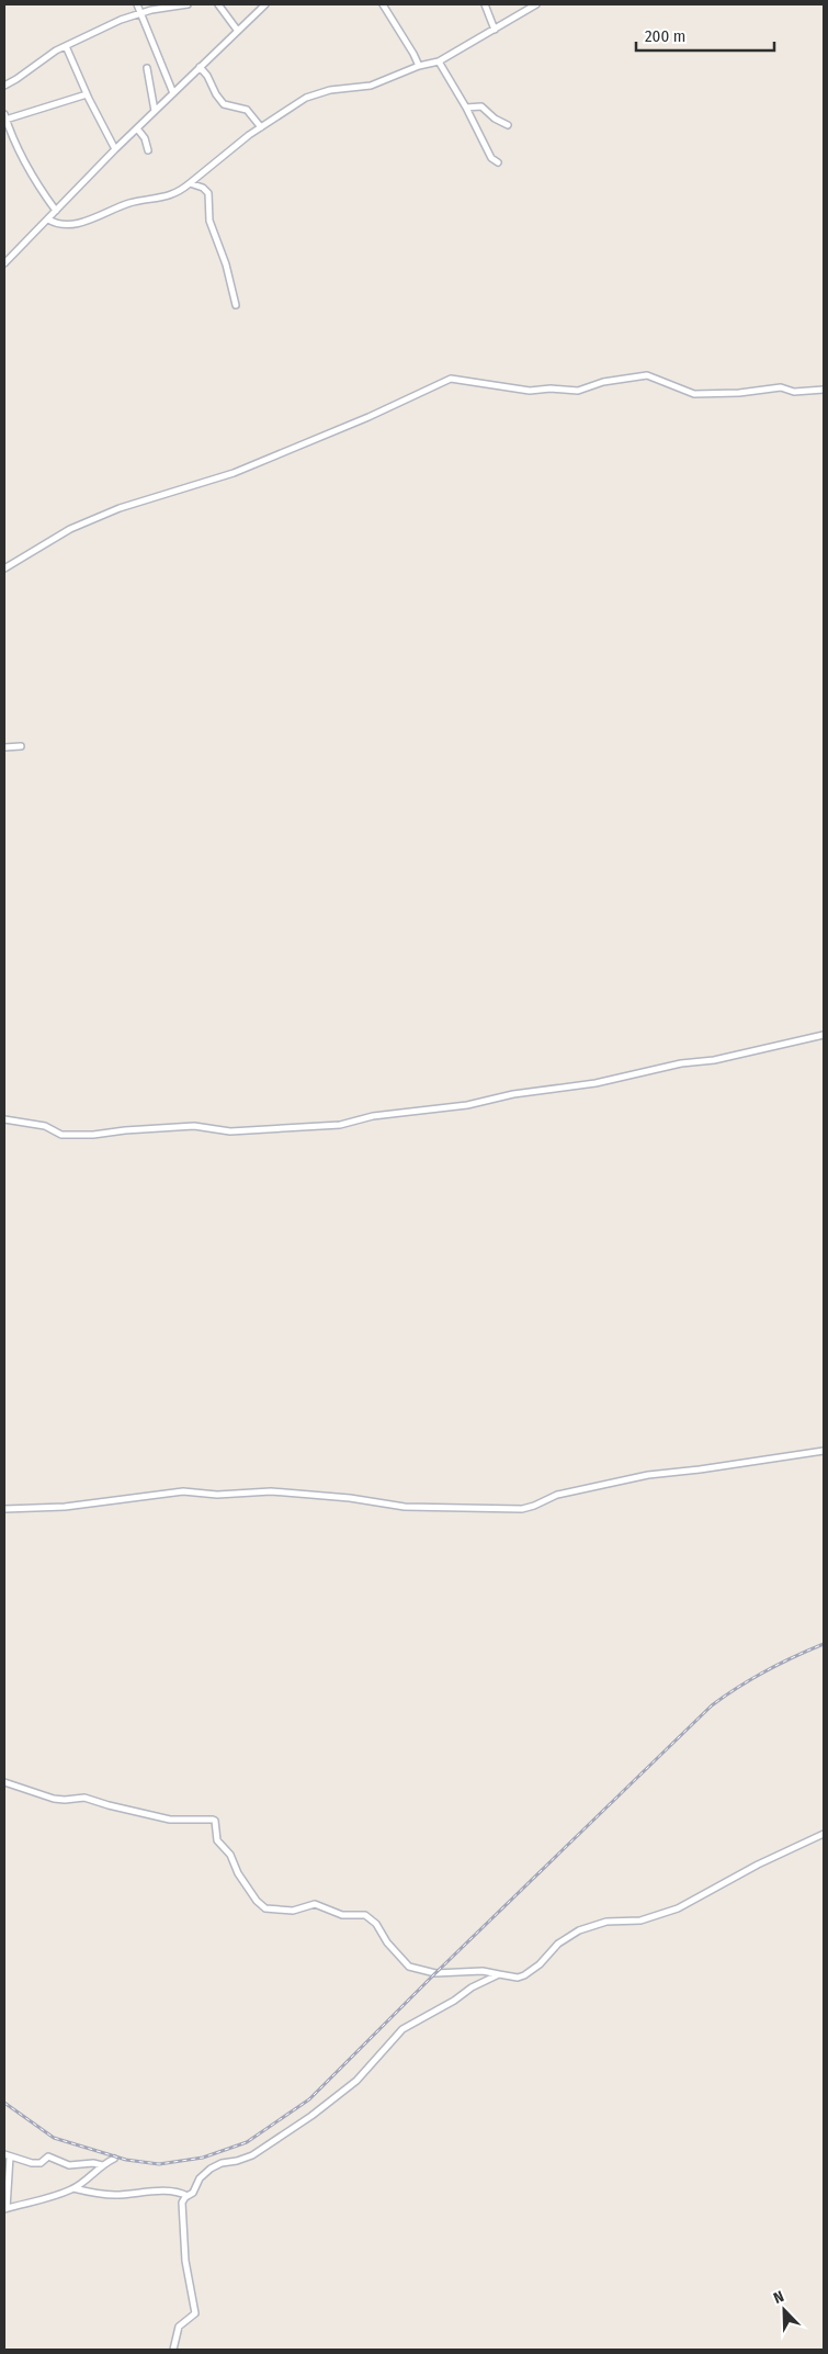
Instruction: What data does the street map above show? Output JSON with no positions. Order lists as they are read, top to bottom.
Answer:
{
  "scale_bar": "200 m",
  "north": "top left"
}
